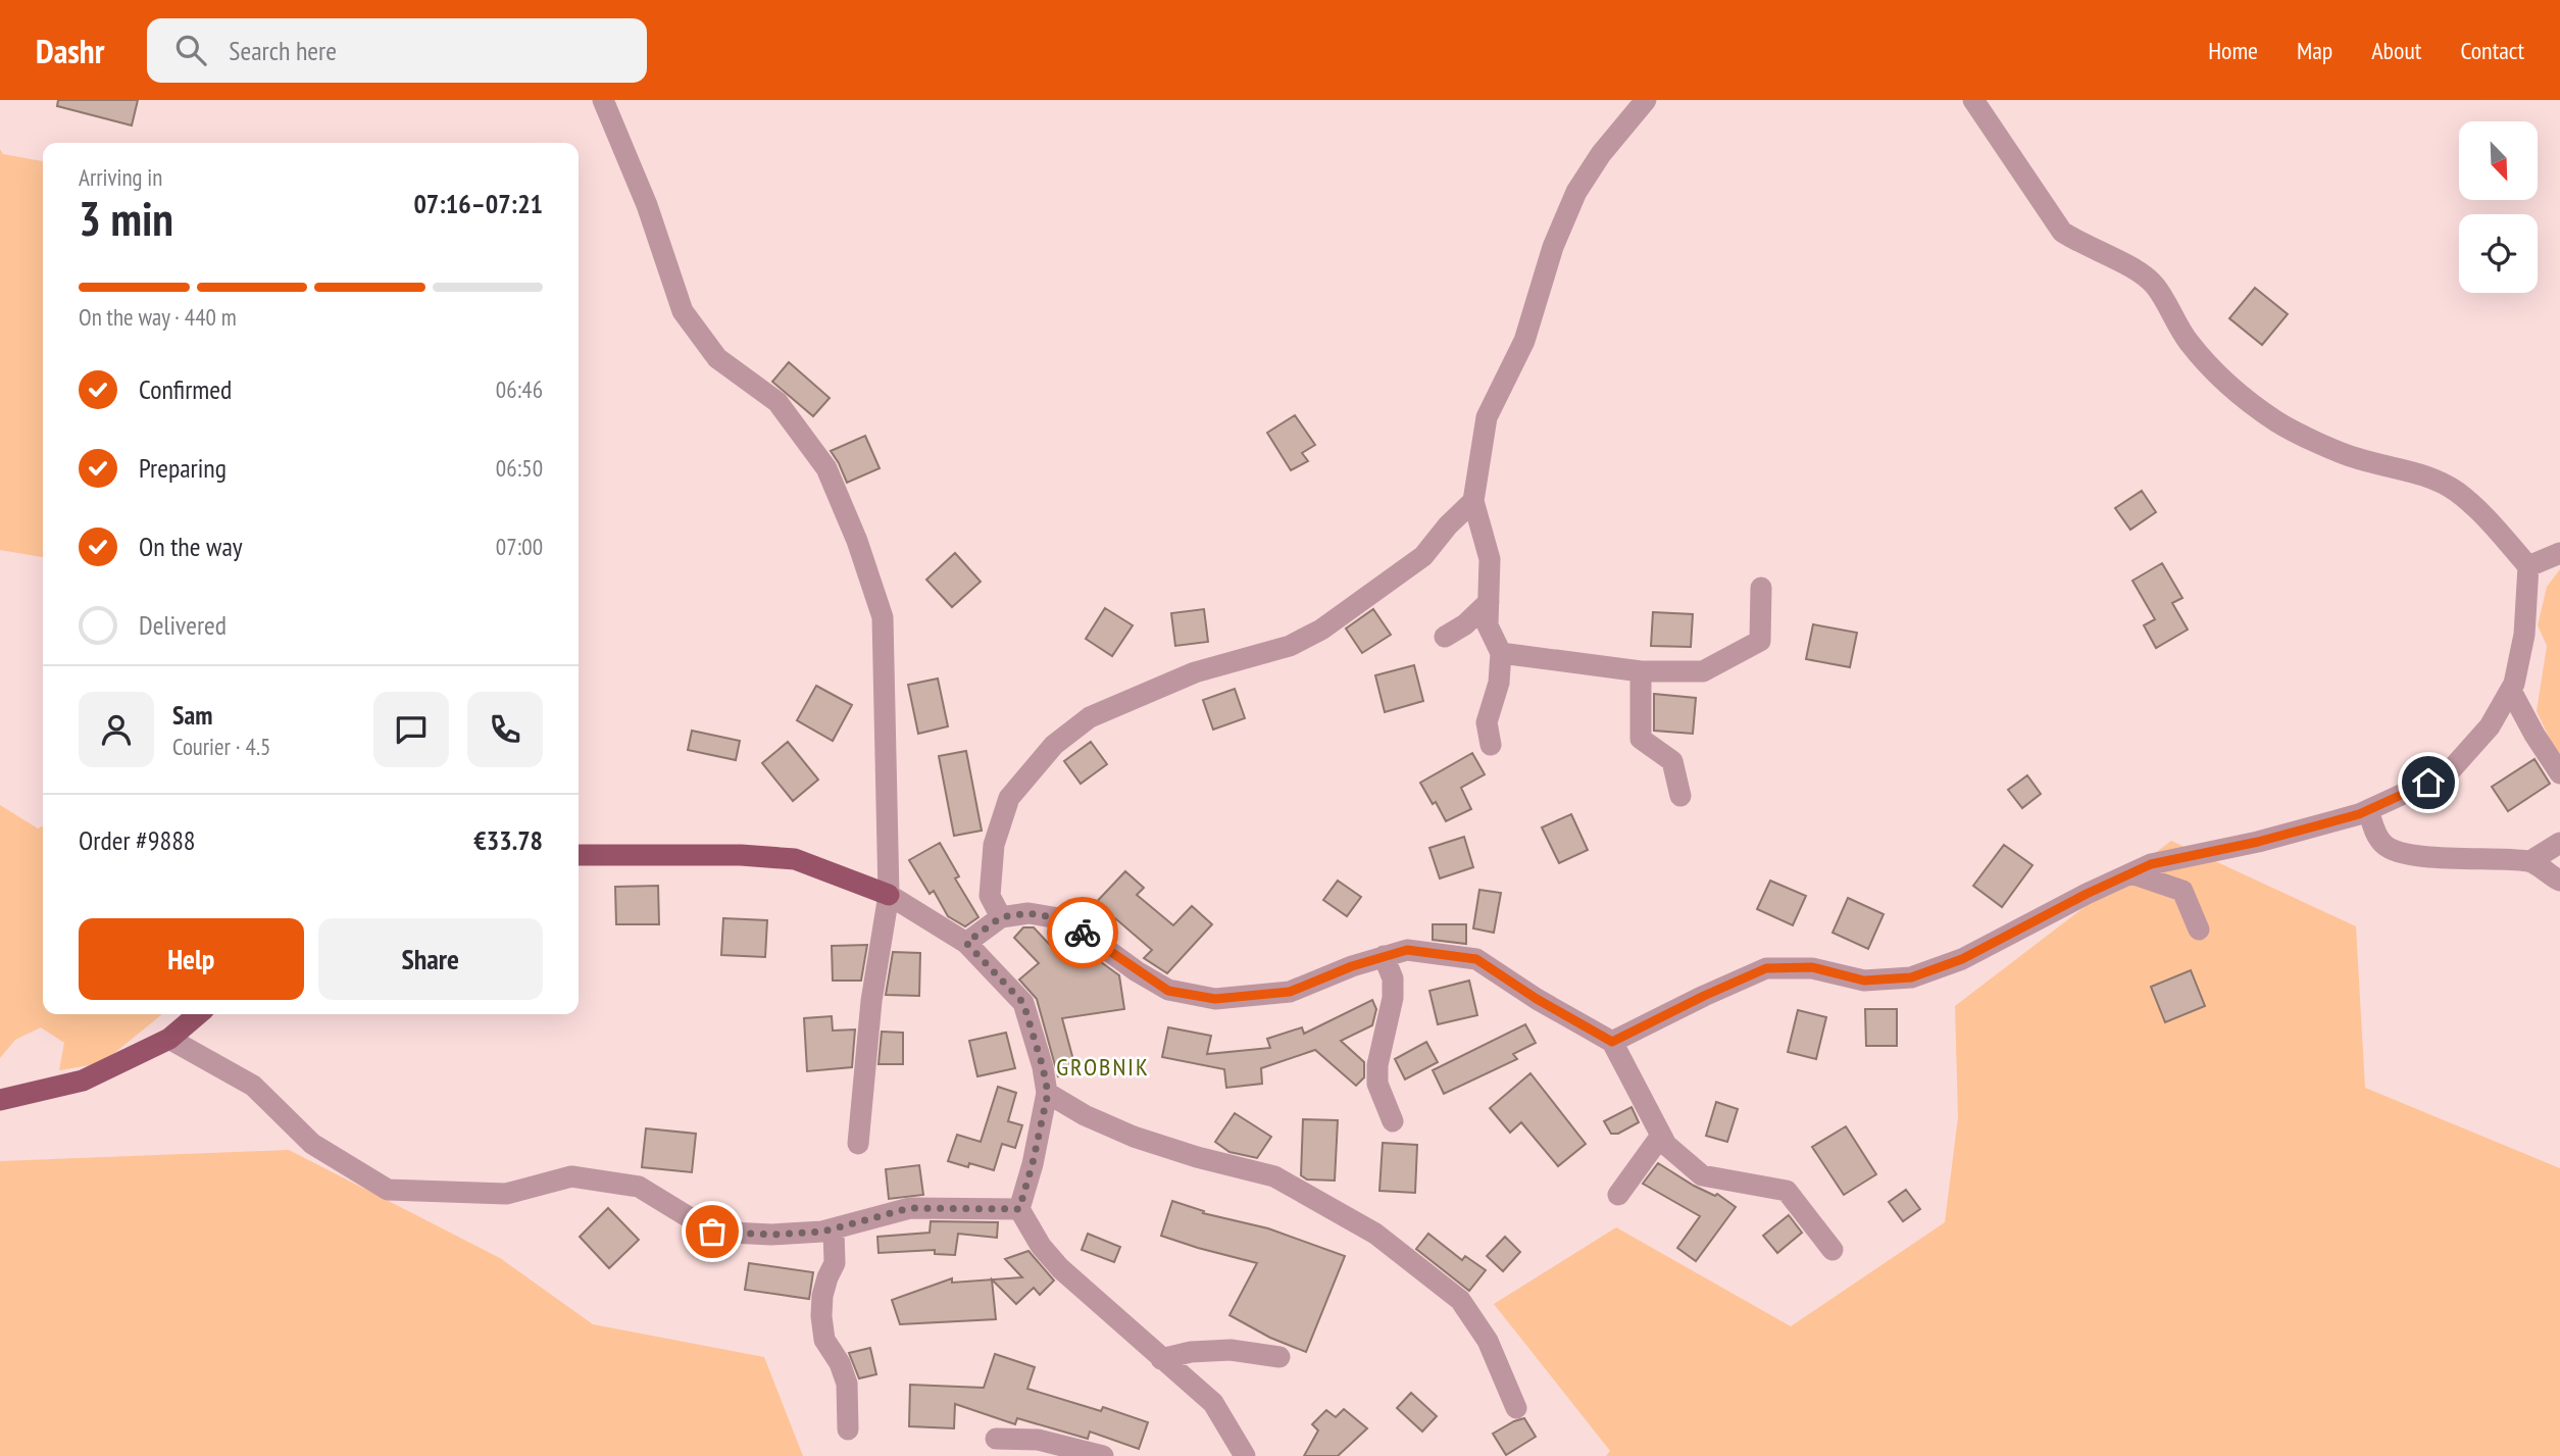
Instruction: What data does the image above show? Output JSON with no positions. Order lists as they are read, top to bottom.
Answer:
{
  "districts": ["GROBNIK"],
  "north": "bottom right",
  "page": {
    "header": "Dashr",
    "search": "Search here",
    "nav": [
      "Home",
      "Map",
      "About",
      "Contact"
    ],
    "heading": ["3 min", "Arriving in", "07:16–07:21"],
    "panel": [
      "Sam",
      "Courier · 4.5",
      "Order #9888",
      "€33.78"
    ],
    "bar": "On the way · 440 m",
    "list": [
      ["Confirmed", "06:46"],
      ["Preparing", "06:50"],
      ["On the way", "07:00"],
      "Delivered"
    ],
    "buttons": ["Help", "Share"]
  }
}
